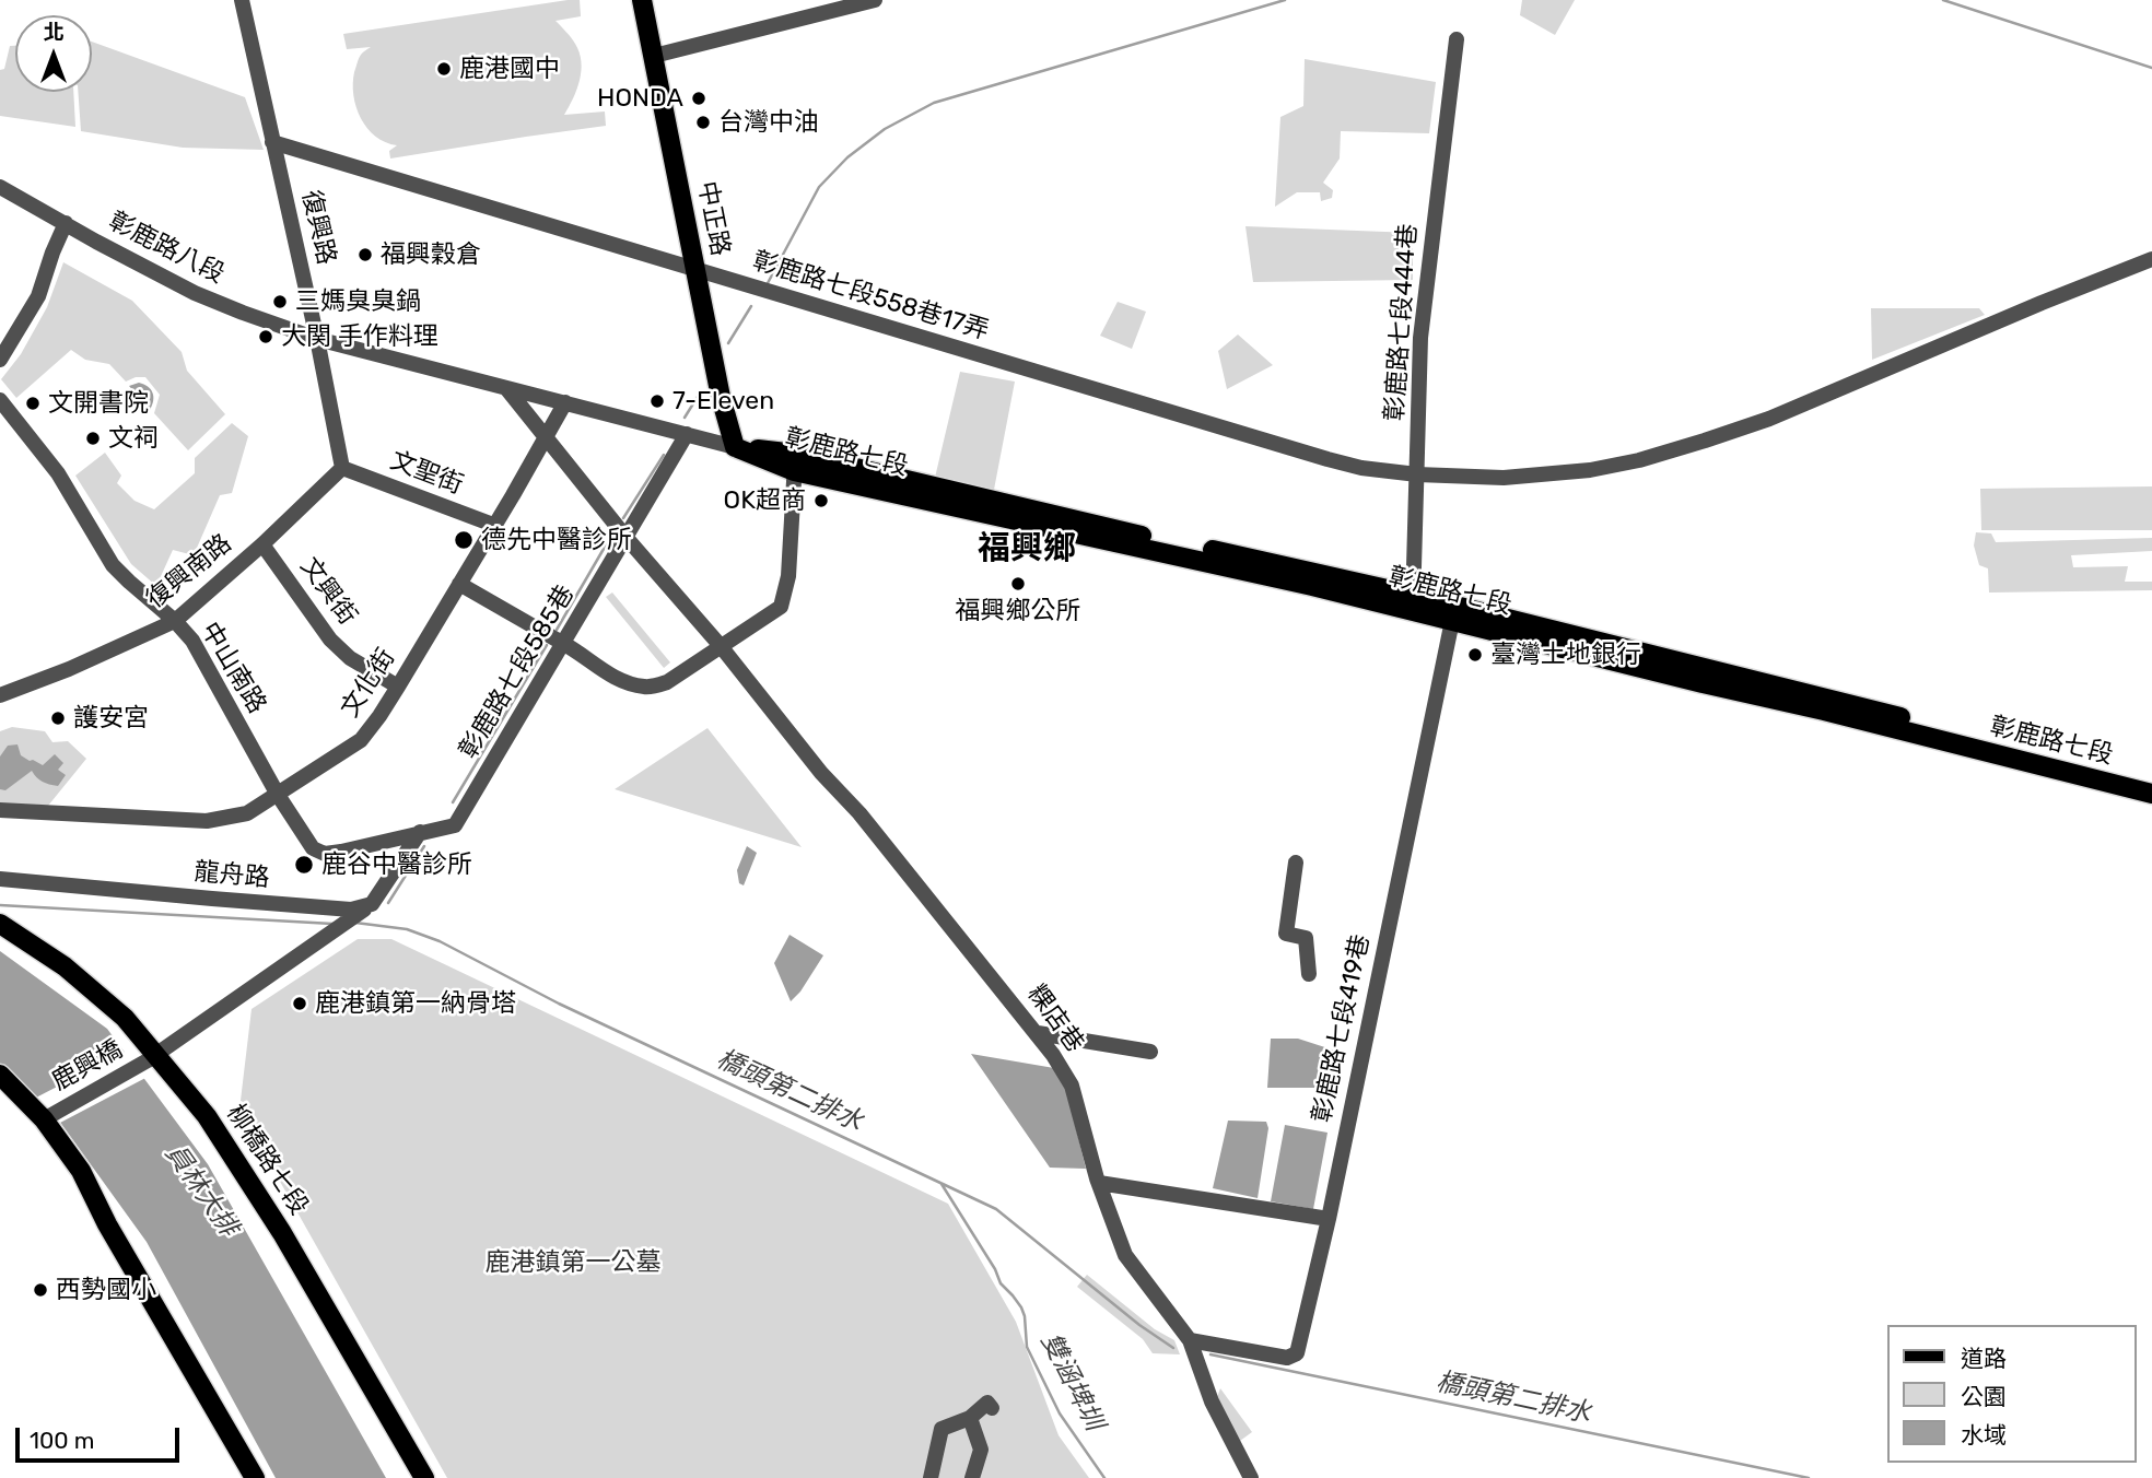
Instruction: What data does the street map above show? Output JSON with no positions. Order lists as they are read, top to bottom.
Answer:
{
  "streets": {
    "main road": ["中正路", "彰鹿路七段", "柳橋路七段"],
    "street": [
      "復興路",
      "彰鹿路八段",
      "彰鹿路七段558巷17弄",
      "彰鹿路七段444巷",
      "文聖街",
      "復興南路",
      "文興街",
      "中山南路",
      "彰鹿路七段585巷",
      "文化街",
      "龍舟路",
      "粿店巷",
      "彰鹿路七段419巷",
      "鹿興橋"
    ]
  },
  "crossings": [
    ["中正路", "彰鹿路七段558巷17弄"],
    ["中正路", "彰鹿路七段"],
    ["復興路", "彰鹿路八段"],
    ["復興路", "彰鹿路七段558巷17弄"],
    ["復興路", "彰鹿路七段"],
    ["復興路", "文聖街"],
    ["復興路", "復興南路"],
    ["彰鹿路八段", "彰鹿路七段"],
    ["彰鹿路七段558巷17弄", "彰鹿路七段444巷"],
    ["彰鹿路七段444巷", "彰鹿路七段"],
    ["彰鹿路七段", "彰鹿路七段585巷"],
    ["彰鹿路七段", "文化街"],
    ["彰鹿路七段", "粿店巷"],
    ["彰鹿路七段", "彰鹿路七段419巷"],
    ["文聖街", "復興南路"],
    ["文聖街", "文化街"],
    ["復興南路", "文興街"],
    ["復興南路", "中山南路"],
    ["文興街", "文化街"],
    ["中山南路", "彰鹿路七段585巷"],
    ["中山南路", "文化街"],
    ["彰鹿路七段585巷", "粿店巷"],
    ["文化街", "粿店巷"],
    ["龍舟路", "鹿興橋"],
    ["粿店巷", "彰鹿路七段419巷"],
    ["鹿興橋", "柳橋路七段"]
  ],
  "districts": ["福興鄉"],
  "water": ["橋頭第二排水", "員林大排", "雙涵埤圳"],
  "parks": ["鹿港鎮第一公墓"],
  "places": [
    "鹿港國中",
    "HONDA",
    "台灣中油",
    "福興穀倉",
    "三媽臭臭鍋",
    "大関 手作料理",
    "7-Eleven",
    "文開書院",
    "文祠",
    "OK超商",
    "德先中醫診所",
    "福興鄉公所",
    "臺灣土地銀行",
    "護安宮",
    "鹿谷中醫診所",
    "鹿港鎮第一納骨塔",
    "西勢國小"
  ],
  "legend": ["道路", "公園", "水域"],
  "scale_bar": "100 m",
  "north": "top"
}
